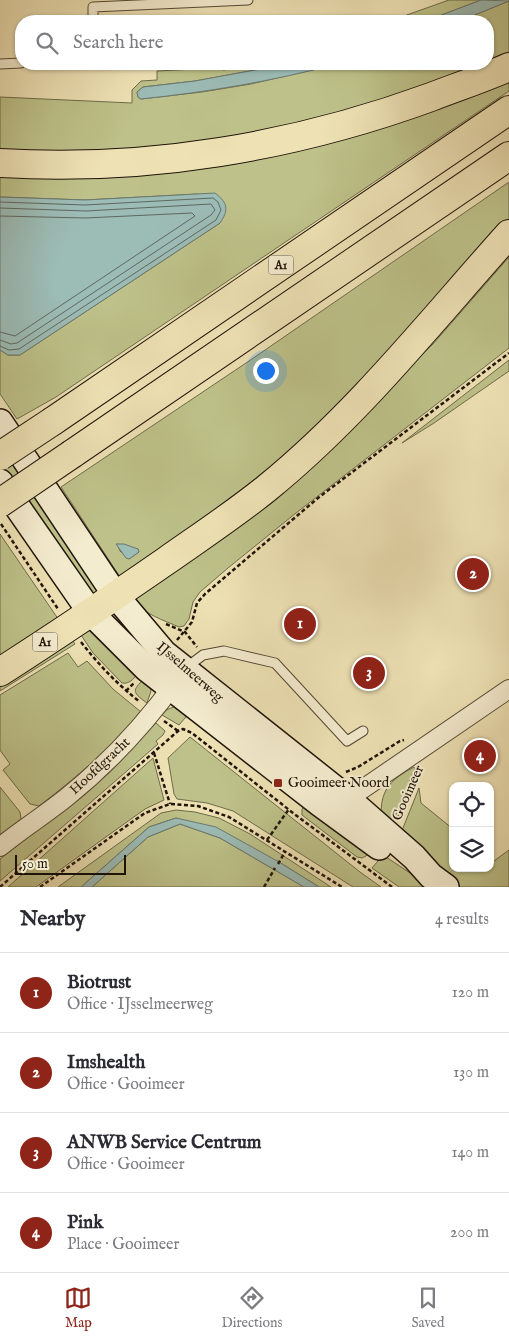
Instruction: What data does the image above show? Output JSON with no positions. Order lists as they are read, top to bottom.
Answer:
{
  "streets": {
    "highway": ["A1"],
    "main road": ["IJsselmeerweg"],
    "street": ["Hoofdgracht", "Gooimeer"]
  },
  "crossings": [
    ["A1", "IJsselmeerweg"],
    ["IJsselmeerweg", "Hoofdgracht"],
    ["IJsselmeerweg", "Gooimeer"]
  ],
  "places": {
    "transit": ["Gooimeer Noord"]
  },
  "scale_bar": "50 m",
  "page": {
    "search": "Search here",
    "pins": [
      "2",
      "1",
      "3",
      "4"
    ],
    "scale": "50 m",
    "heading": ["Nearby", "4 results"],
    "list": [
      {
        "mark": "1",
        "name": "Biotrust",
        "note": "Office · IJsselmeerweg",
        "value": "120 m"
      },
      {
        "mark": "2",
        "name": "Imshealth",
        "note": "Office · Gooimeer",
        "value": "130 m"
      },
      {
        "mark": "3",
        "name": "ANWB Service Centrum",
        "note": "Office · Gooimeer",
        "value": "140 m"
      },
      {
        "mark": "4",
        "name": "Pink",
        "note": "Place · Gooimeer",
        "value": "200 m"
      }
    ],
    "nav": ["Map", "Directions", "Saved"]
  }
}
